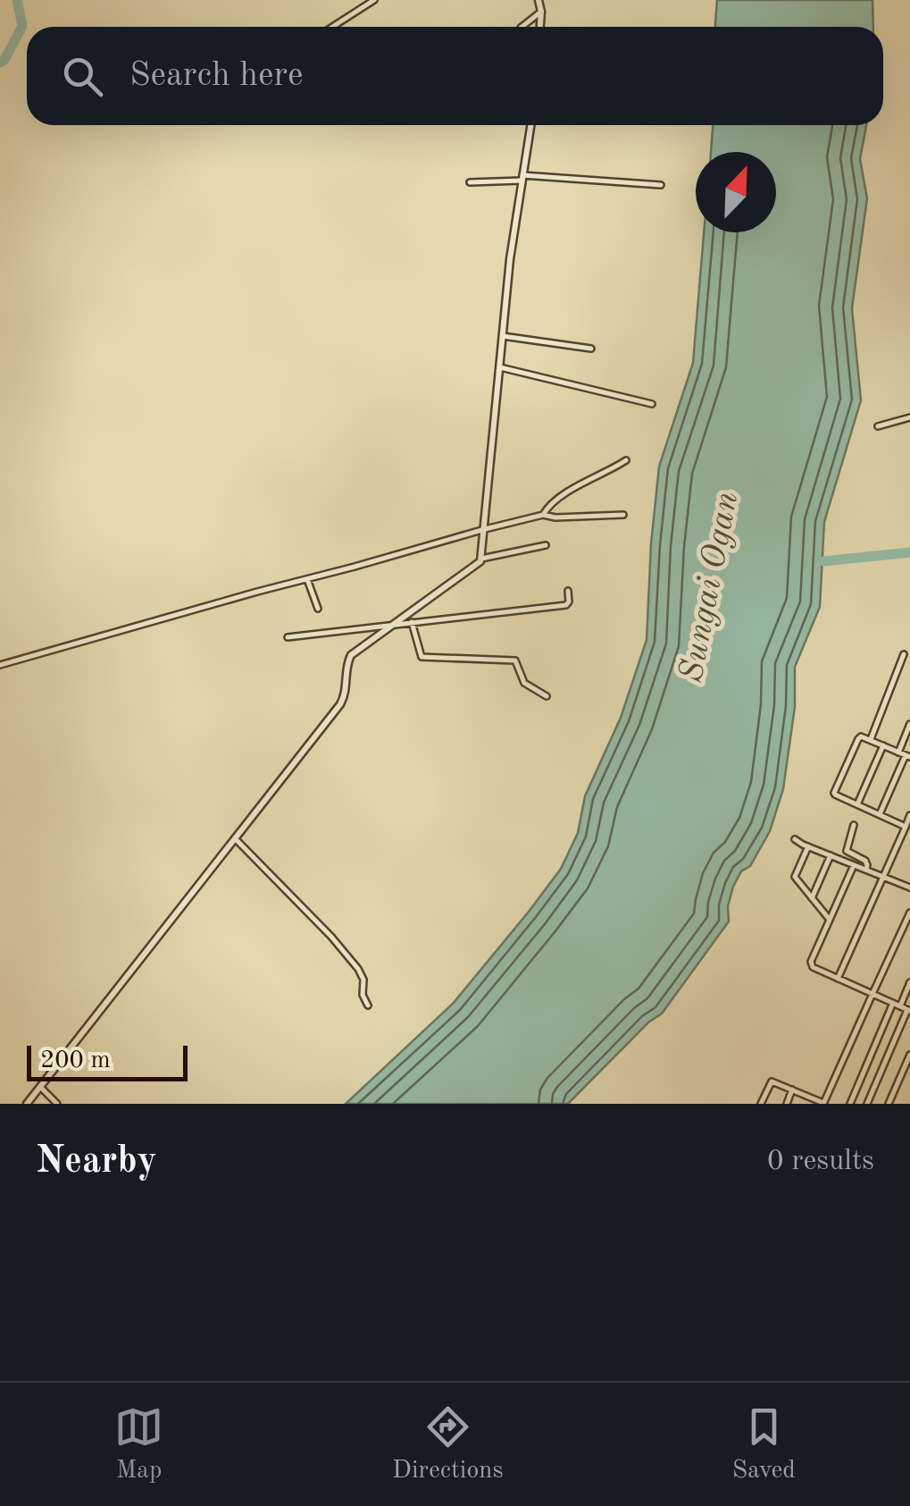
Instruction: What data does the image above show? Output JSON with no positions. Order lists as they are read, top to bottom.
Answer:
{
  "water": ["Sungai Ogan"],
  "scale_bar": "200 m",
  "north": "top right",
  "page": {
    "search": "Search here",
    "scale": "200 m",
    "heading": ["Nearby", "0 results"],
    "nav": ["Map", "Directions", "Saved"]
  }
}
